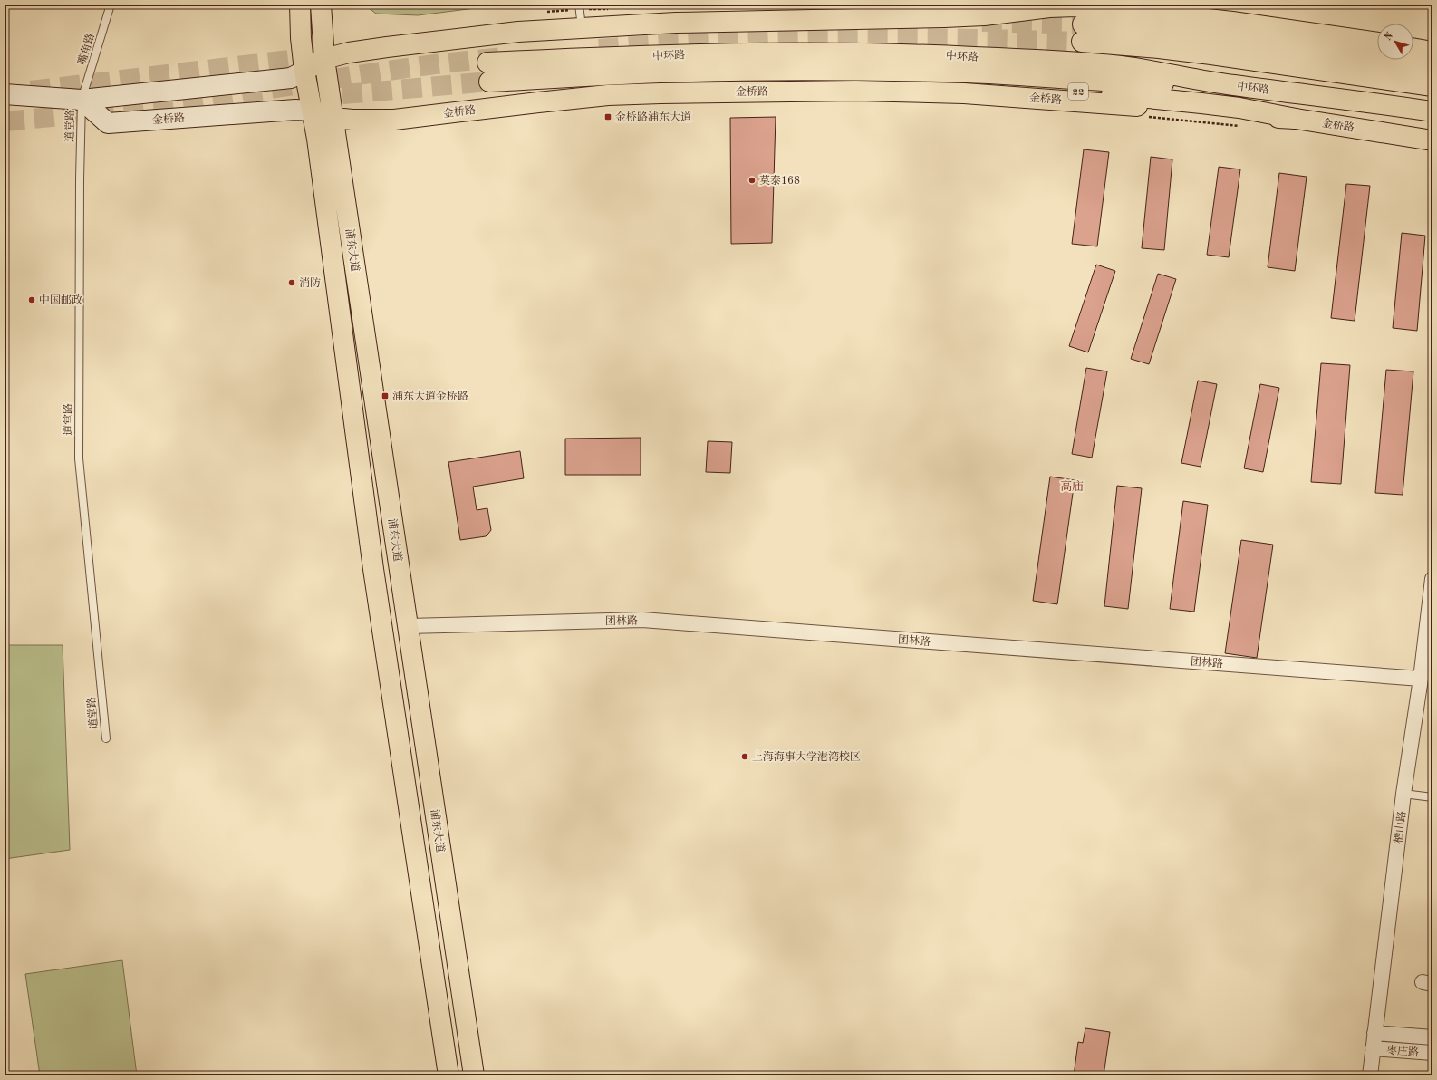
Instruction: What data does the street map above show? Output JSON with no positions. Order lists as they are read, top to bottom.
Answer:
{
  "streets": {
    "main road": [
      "中环路",
      "金桥路",
      "22",
      "浦东大道"
    ],
    "street": ["团林路", "栖山路", "枣庄路"],
    "lane": ["嘴角路", "道堂路"]
  },
  "crossings": [
    ["嘴角路", "金桥路"],
    ["嘴角路", "道堂路"],
    ["中环路", "22"],
    ["金桥路", "22"],
    ["金桥路", "道堂路"],
    ["金桥路", "浦东大道"],
    ["浦东大道", "团林路"],
    ["团林路", "栖山路"],
    ["栖山路", "枣庄路"]
  ],
  "districts": ["高庙"],
  "places": {
    "transit": ["金桥路浦东大道", "浦东大道金桥路"],
    "other": [
      "莫泰168",
      "消防",
      "中国邮政",
      "上海海事大学港湾校区"
    ]
  },
  "north": "top left"
}
